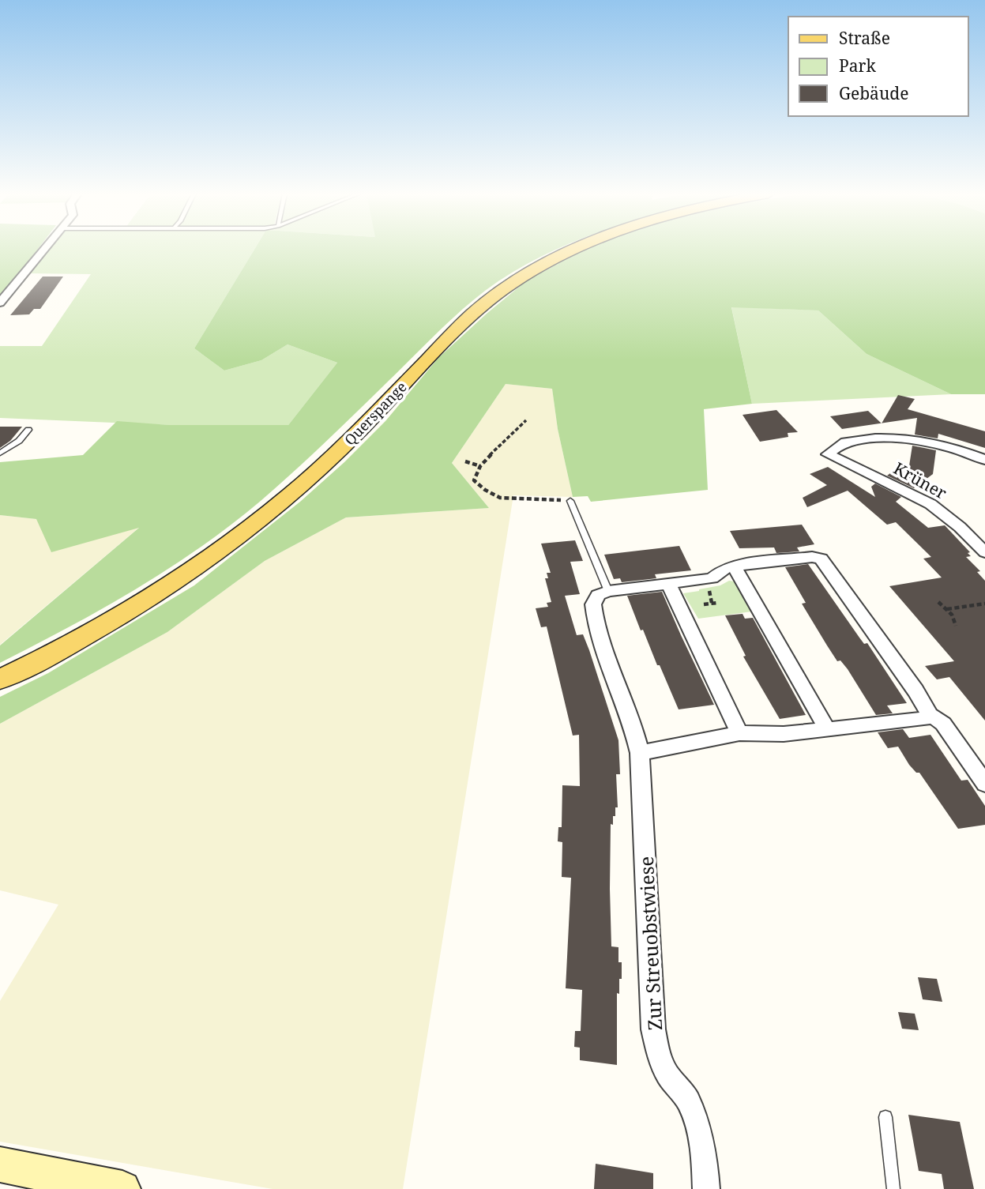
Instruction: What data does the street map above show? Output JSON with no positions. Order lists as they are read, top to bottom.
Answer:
{
  "streets": {
    "main road": ["Querspange"],
    "street": ["Krüner", "Zur Streuobstwiese"]
  },
  "legend": ["Straße", "Park", "Gebäude"]
}
